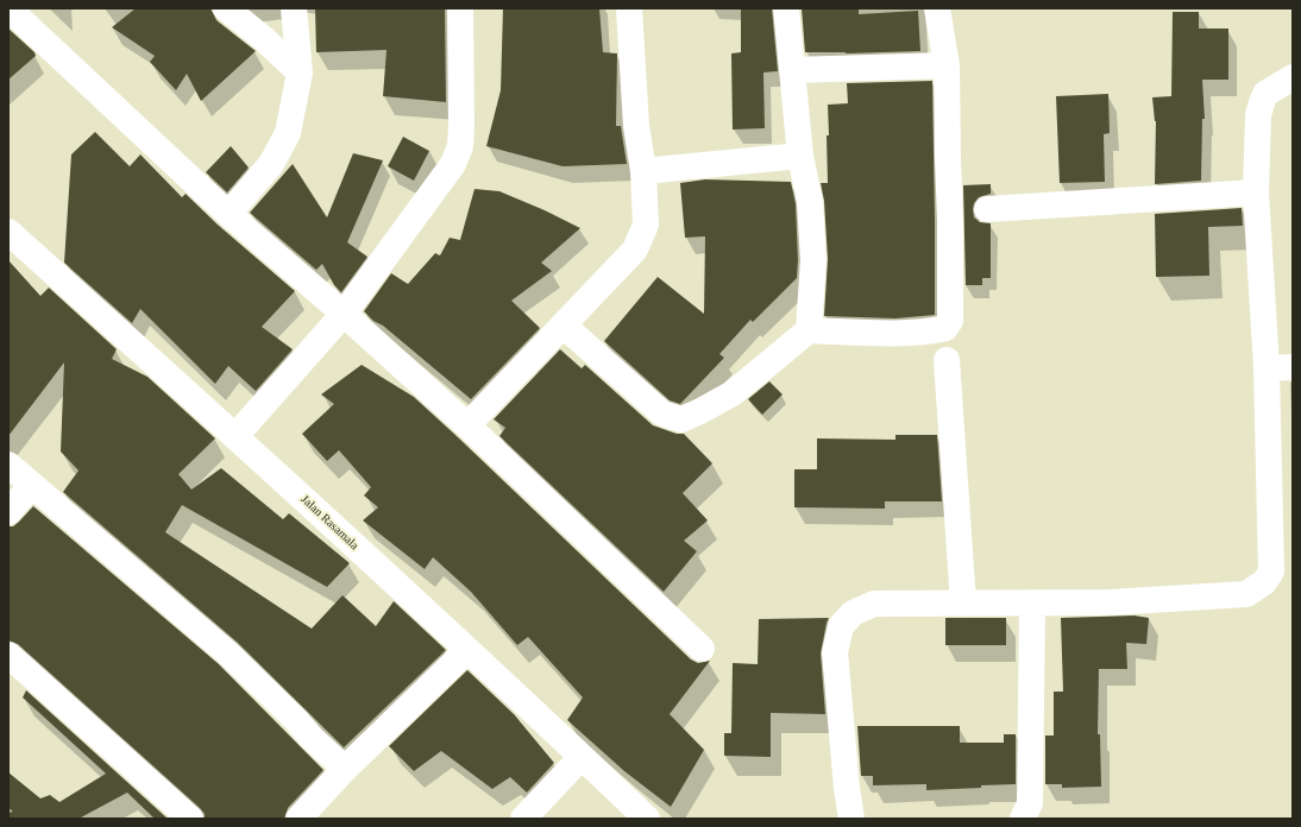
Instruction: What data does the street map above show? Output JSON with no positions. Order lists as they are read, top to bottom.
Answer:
{
  "streets": {
    "street": ["Jalan Rasamala"]
  }
}
